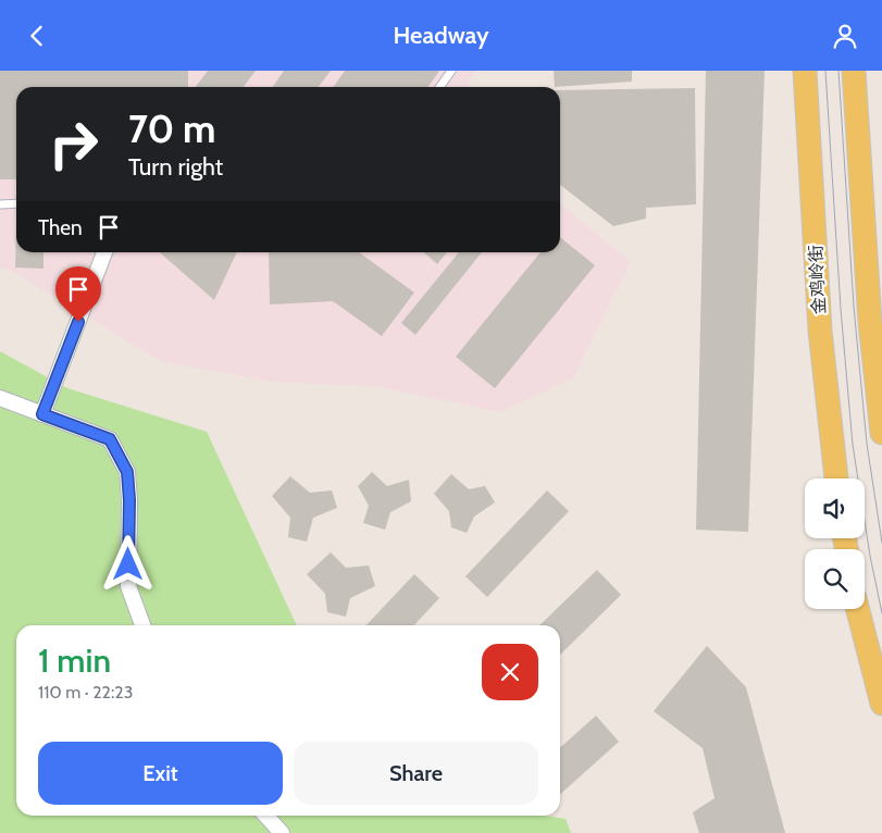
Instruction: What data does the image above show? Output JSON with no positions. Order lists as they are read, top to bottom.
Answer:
{
  "streets": {
    "main road": ["金鸡岭街"]
  },
  "page": {
    "header": "Headway",
    "turn": ["70 m", "Turn right"],
    "then": "Then",
    "heading": ["1 min", "110 m · 22:23"],
    "buttons": ["Exit", "Share"]
  }
}
